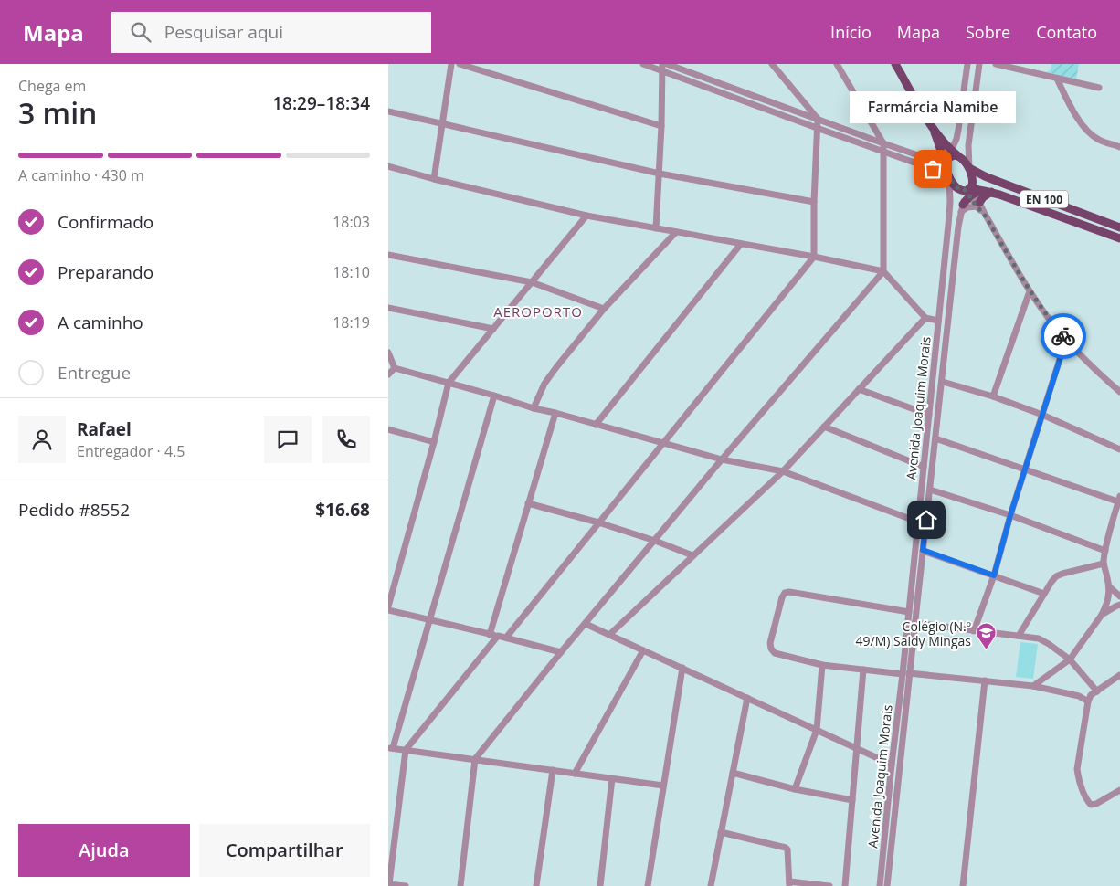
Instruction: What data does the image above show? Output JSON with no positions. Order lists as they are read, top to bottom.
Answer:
{
  "streets": {
    "main road": ["EN 100"],
    "street": ["Avenida Joaquim Morais"]
  },
  "crossings": [
    ["EN 100", "Avenida Joaquim Morais"]
  ],
  "districts": ["AEROPORTO"],
  "places": {
    "other": ["Farmárcia Namibe"],
    "school or university": ["Colégio (N.º 49/M) Saidy Mingas"]
  },
  "page": {
    "header": "Mapa",
    "search": "Pesquisar aqui",
    "nav": [
      "Início",
      "Mapa",
      "Sobre",
      "Contato"
    ],
    "heading": ["3 min", "Chega em", "18:29–18:34"],
    "panel": [
      "Rafael",
      "Entregador · 4.5",
      "Pedido #8552",
      "$16.68"
    ],
    "bubble": "Farmárcia Namibe",
    "bar": "A caminho · 430 m",
    "list": [
      ["Confirmado", "18:03"],
      ["Preparando", "18:10"],
      ["A caminho", "18:19"],
      "Entregue"
    ],
    "buttons": ["Ajuda", "Compartilhar"]
  }
}
